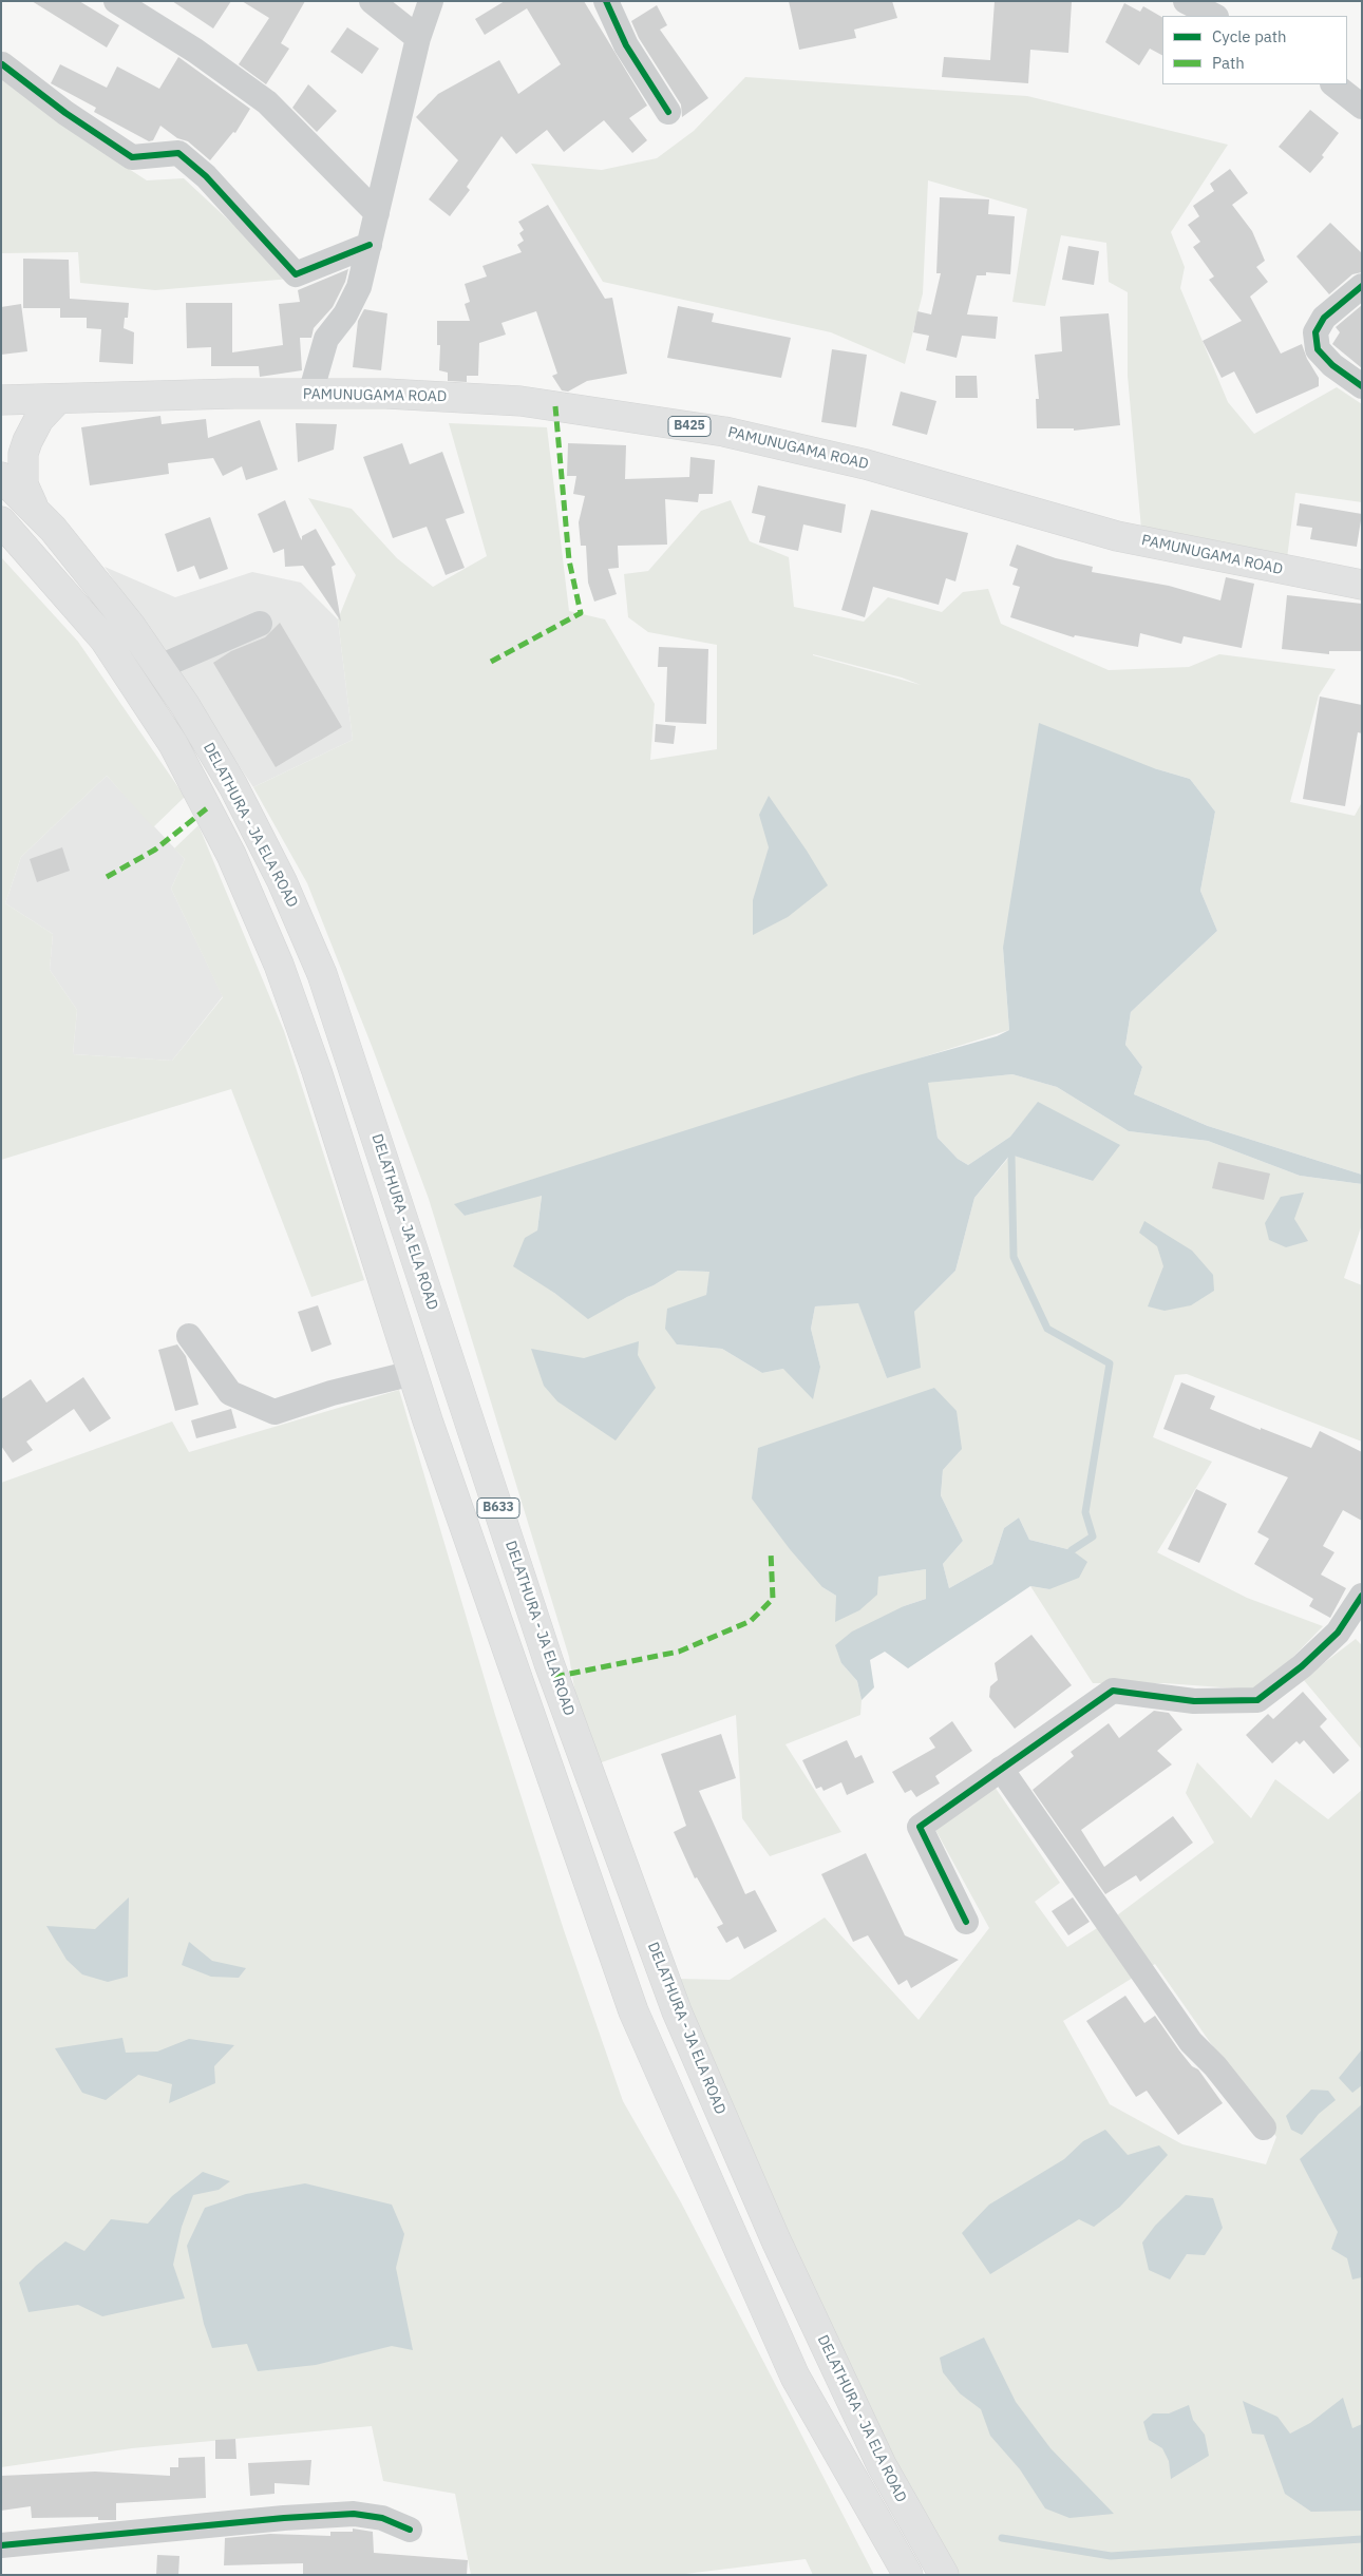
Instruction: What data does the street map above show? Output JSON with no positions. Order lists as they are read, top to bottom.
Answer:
{
  "streets": {
    "main road": [
      "PAMUNUGAMA ROAD",
      "B425",
      "DELATHURA - JA ELA ROAD",
      "B633"
    ]
  },
  "legend": ["Cycle path", "Path"]
}
